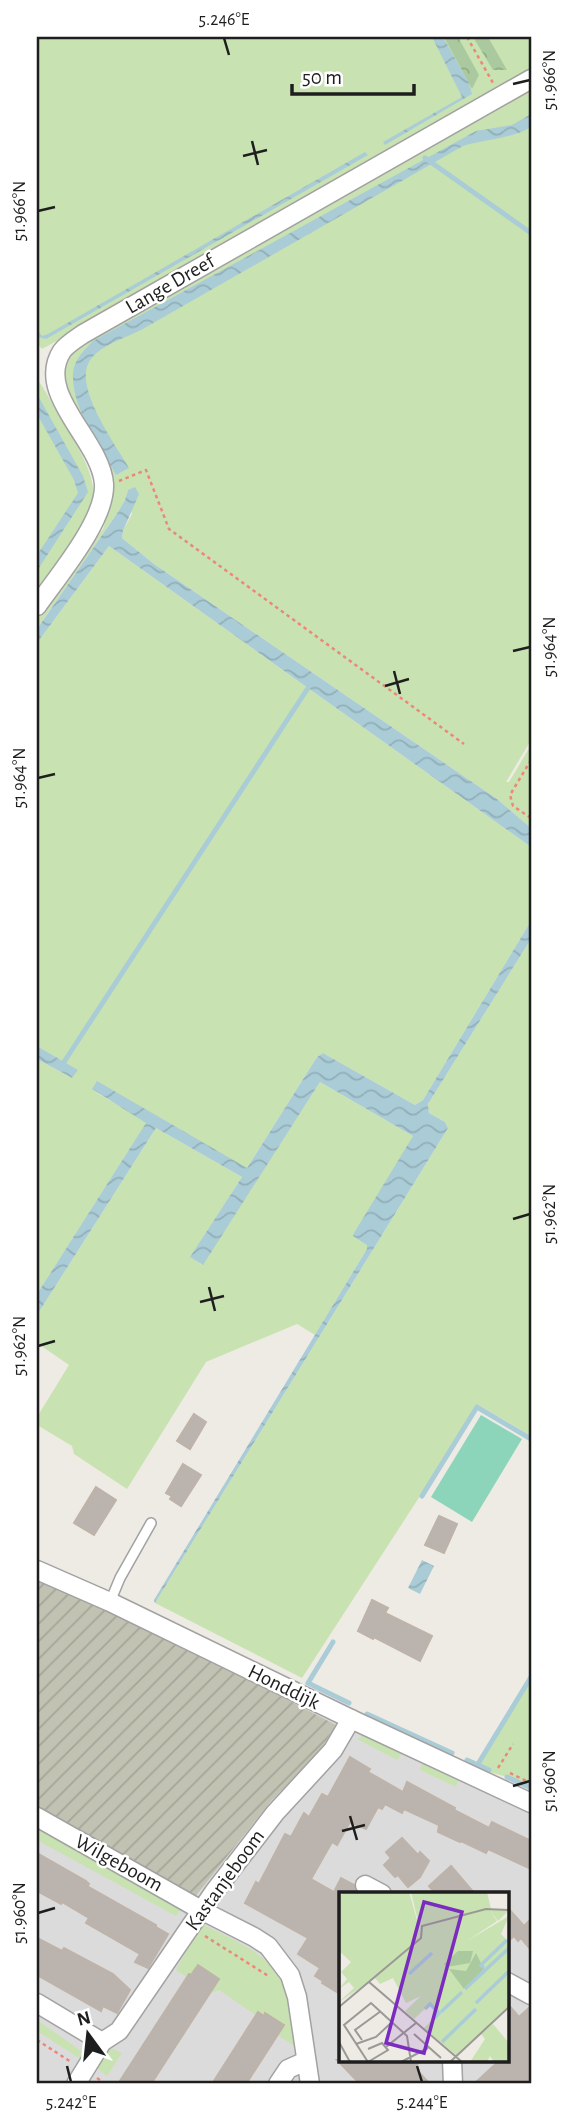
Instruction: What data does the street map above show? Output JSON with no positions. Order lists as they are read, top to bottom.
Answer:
{
  "streets": {
    "street": [
      "Lange Dreef",
      "Honddijk",
      "Wilgeboom",
      "Kastanjeboom"
    ]
  },
  "crossings": [
    ["Honddijk", "Kastanjeboom"],
    ["Wilgeboom", "Kastanjeboom"]
  ],
  "scale_bar": "50 m",
  "north": "top",
  "coordinates": [
    "5.246°E",
    "51.966°N",
    "51.964°N",
    "51.962°N",
    "51.960°N",
    "5.242°E",
    "5.244°E"
  ]
}
